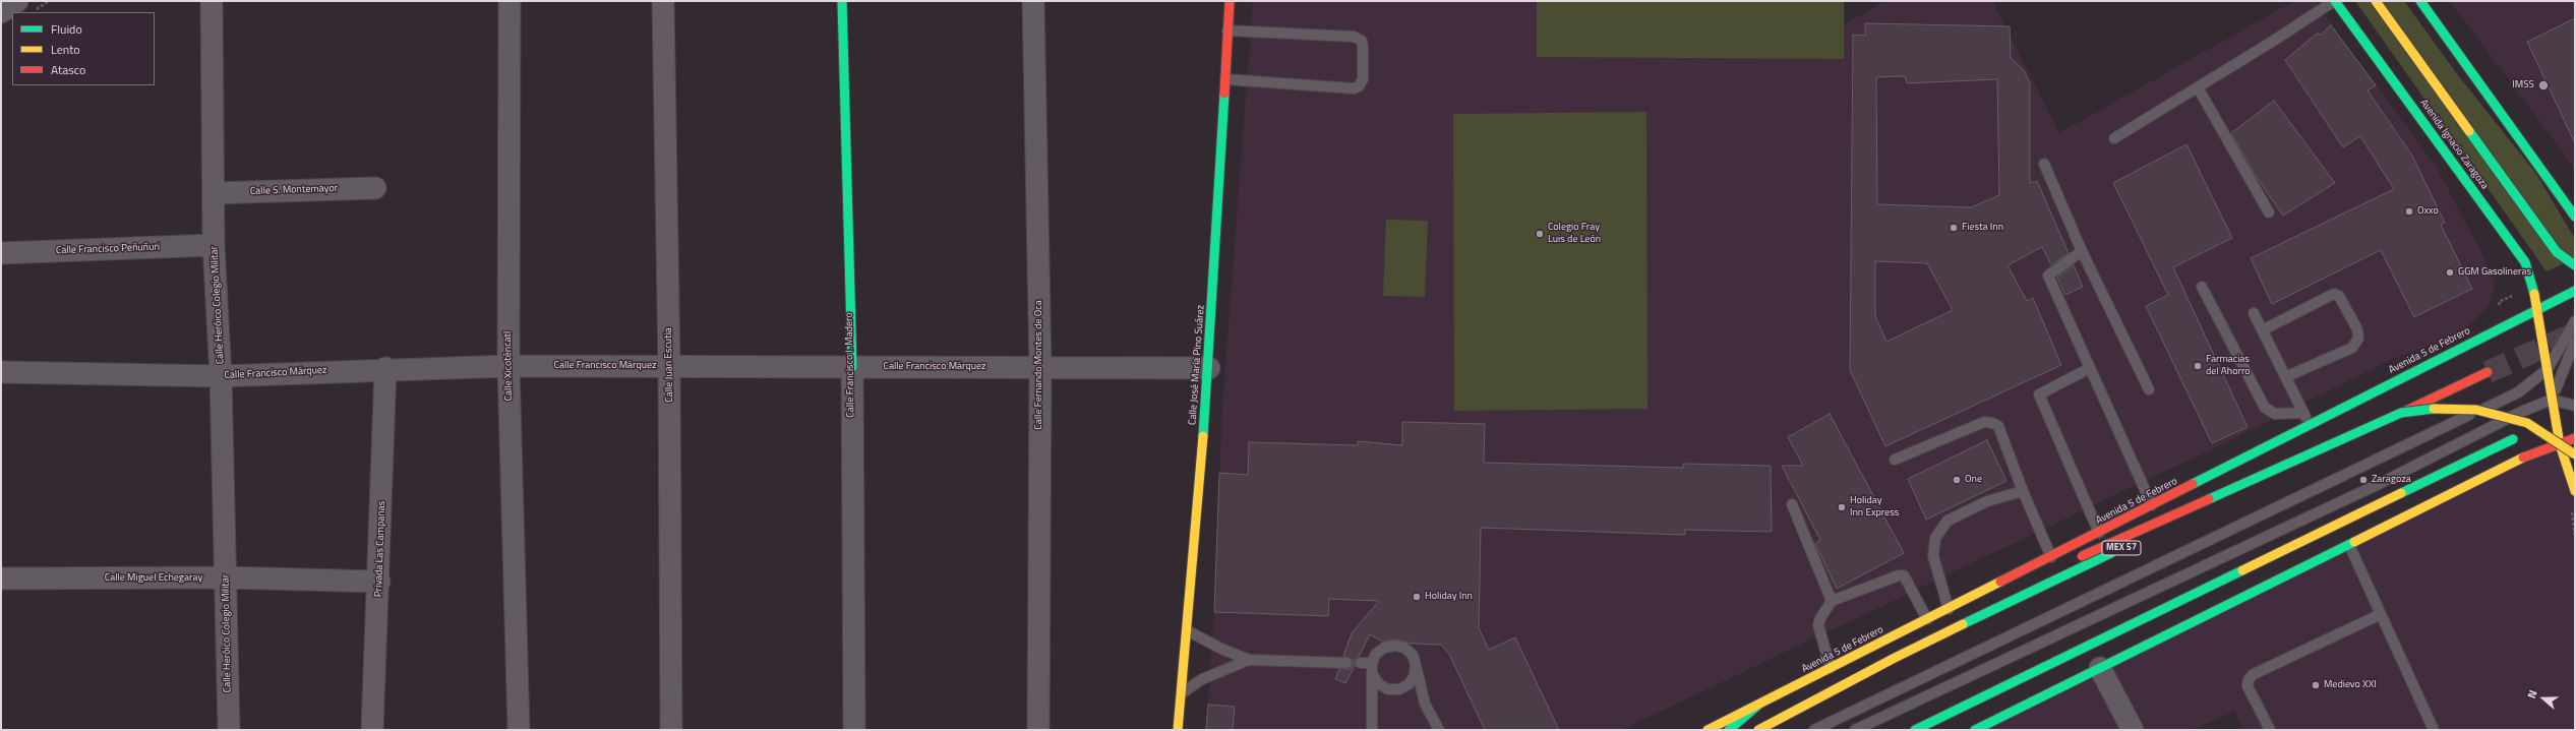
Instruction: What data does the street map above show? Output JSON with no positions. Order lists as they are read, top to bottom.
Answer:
{
  "streets": {
    "main road": [
      "Avenida Ignacio Zaragoza",
      "Avenida 5 de Febrero",
      "Calle Francisco I. Madero",
      "Calle José María Pino Suárez",
      "MEX 57"
    ],
    "street": [
      "Calle S. Montemayor",
      "Calle Francisco Peñuñuri",
      "Calle Heróico Colegio Militar",
      "Calle Juan Escutia",
      "Calle Fernando Montes de Oca",
      "Calle Xicoténcatl",
      "Calle Francisco Márquez",
      "Privada Las Campanas",
      "Calle Miguel Echegaray"
    ]
  },
  "crossings": [
    ["Avenida Ignacio Zaragoza", "Avenida 5 de Febrero"],
    ["Calle S. Montemayor", "Calle Heróico Colegio Militar"],
    ["Calle Francisco Peñuñuri", "Calle Heróico Colegio Militar"],
    ["Calle Heróico Colegio Militar", "Calle Francisco Márquez"],
    ["Calle Heróico Colegio Militar", "Calle Miguel Echegaray"],
    ["Calle Juan Escutia", "Calle Francisco Márquez"],
    ["Calle Francisco I. Madero", "Calle Francisco Márquez"],
    ["Calle Fernando Montes de Oca", "Calle Francisco Márquez"],
    ["Calle José María Pino Suárez", "Calle Francisco Márquez"],
    ["Calle Xicoténcatl", "Calle Francisco Márquez"],
    ["Calle Francisco Márquez", "Privada Las Campanas"],
    ["Privada Las Campanas", "Calle Miguel Echegaray"]
  ],
  "places": [
    "IMSS",
    "Oxxo",
    "Fiesta Inn",
    "Colegio Fray Luis de León",
    "GGM Gasolineras",
    "Farmacias del Ahorro",
    "One",
    "Zaragoza",
    "Holiday Inn Express",
    "Holiday Inn",
    "Medievo XXI"
  ],
  "legend": ["Fluido", "Lento", "Atasco"],
  "north": "left"
}
